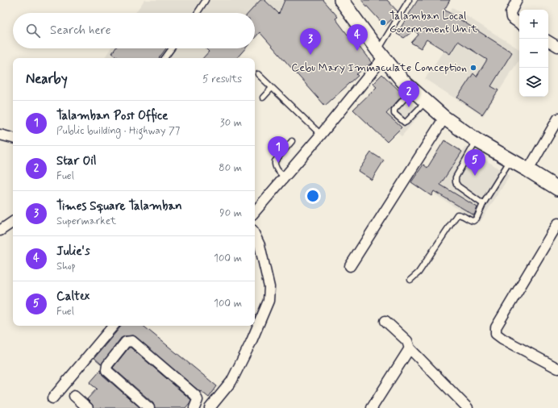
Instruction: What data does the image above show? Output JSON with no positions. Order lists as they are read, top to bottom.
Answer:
{
  "places": ["Talamban Local Government Unit", "Cebu Mary Immaculate Conception"],
  "page": {
    "map_buttons": ["+", "−"],
    "search": "Search here",
    "pins": [
      "4",
      "3",
      "2",
      "1",
      "5"
    ],
    "heading": ["Nearby", "5 results"],
    "list": [
      {
        "mark": "1",
        "name": "Talamban Post Office",
        "note": "Public building · Highway 77",
        "value": "30 m"
      },
      {
        "mark": "2",
        "name": "Star Oil",
        "note": "Fuel",
        "value": "80 m"
      },
      {
        "mark": "3",
        "name": "Times Square Talamban",
        "note": "Supermarket",
        "value": "90 m"
      },
      {
        "mark": "4",
        "name": "Julie's",
        "note": "Shop",
        "value": "100 m"
      },
      {
        "mark": "5",
        "name": "Caltex",
        "note": "Fuel",
        "value": "100 m"
      }
    ]
  }
}
